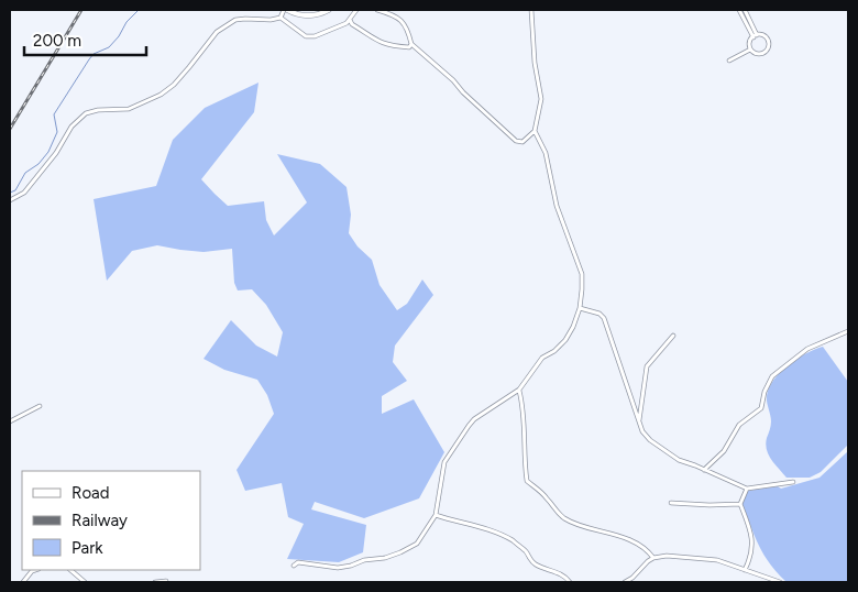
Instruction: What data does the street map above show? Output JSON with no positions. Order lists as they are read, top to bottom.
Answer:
{
  "legend": ["Road", "Railway", "Park"],
  "scale_bar": "200 m"
}
